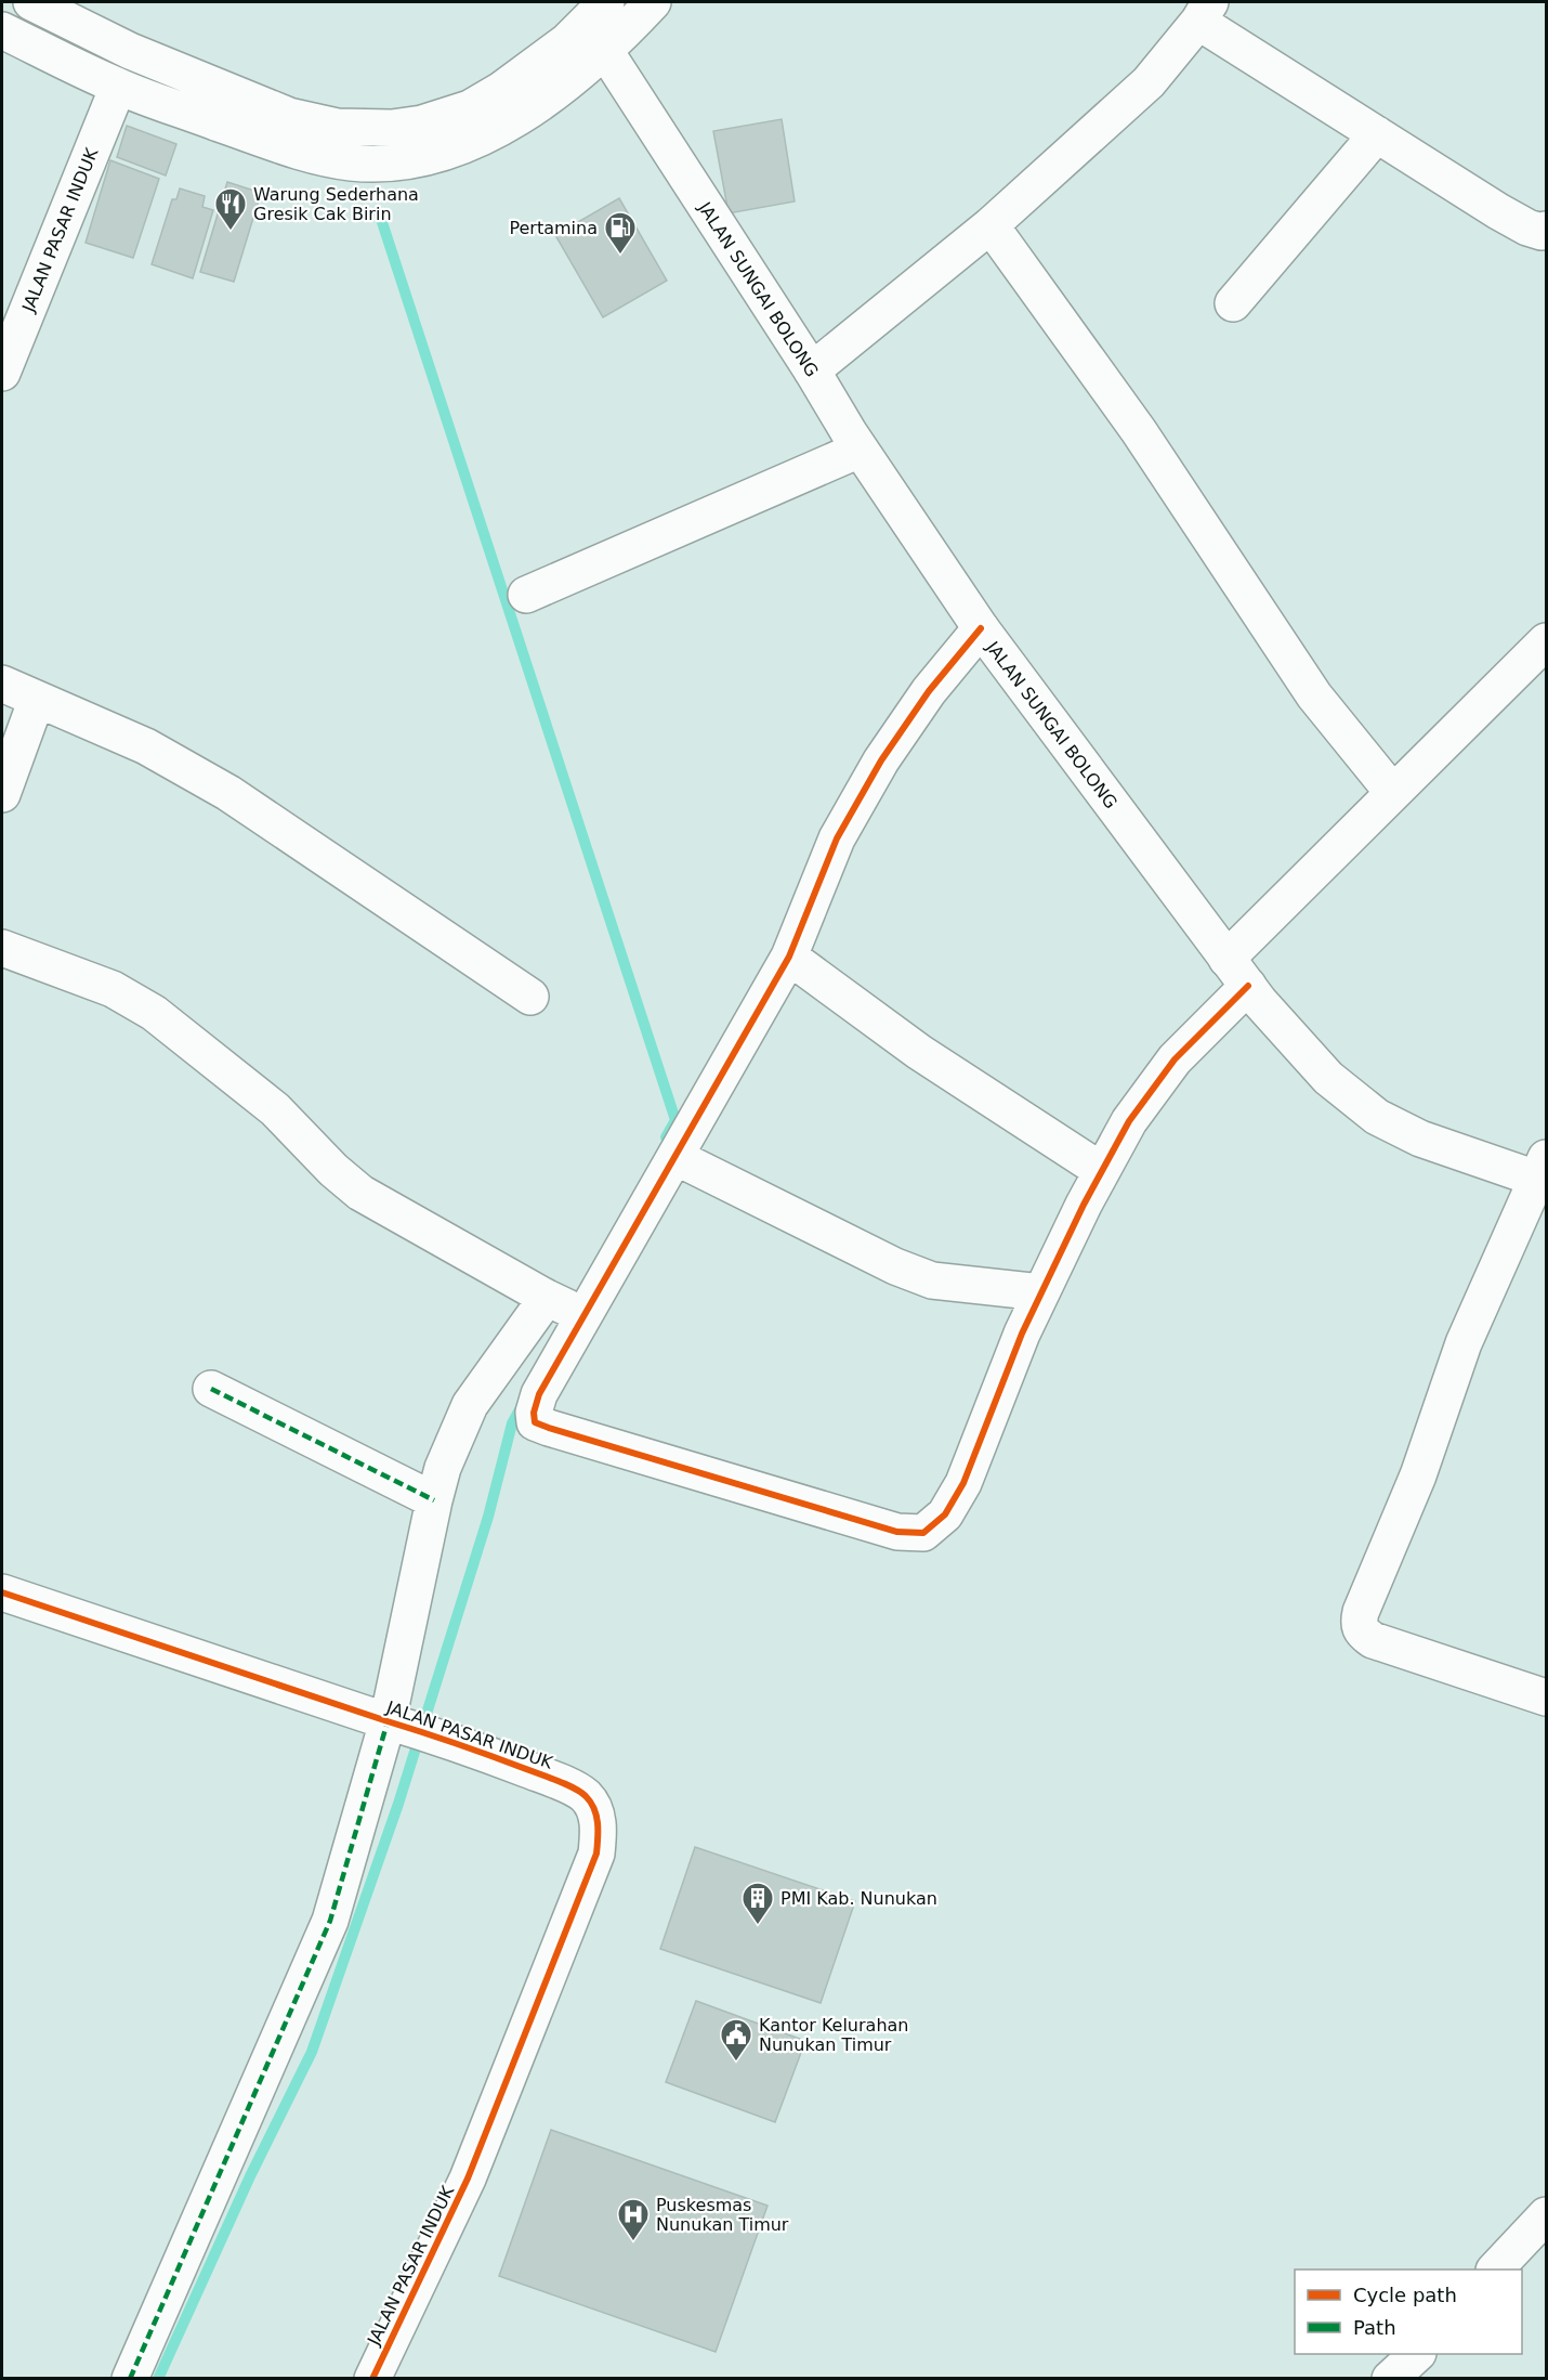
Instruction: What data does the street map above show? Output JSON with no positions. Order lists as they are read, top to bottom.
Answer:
{
  "streets": {
    "street": ["JALAN PASAR INDUK", "JALAN SUNGAI BOLONG"]
  },
  "places": {
    "restaurant": ["Warung Sederhana Gresik Cak Birin"],
    "fuel station": ["Pertamina"],
    "building": ["PMI Kab. Nunukan"],
    "public building": ["Kantor Kelurahan Nunukan Timur"],
    "hospital": ["Puskesmas Nunukan Timur"]
  },
  "legend": ["Cycle path", "Path"]
}
